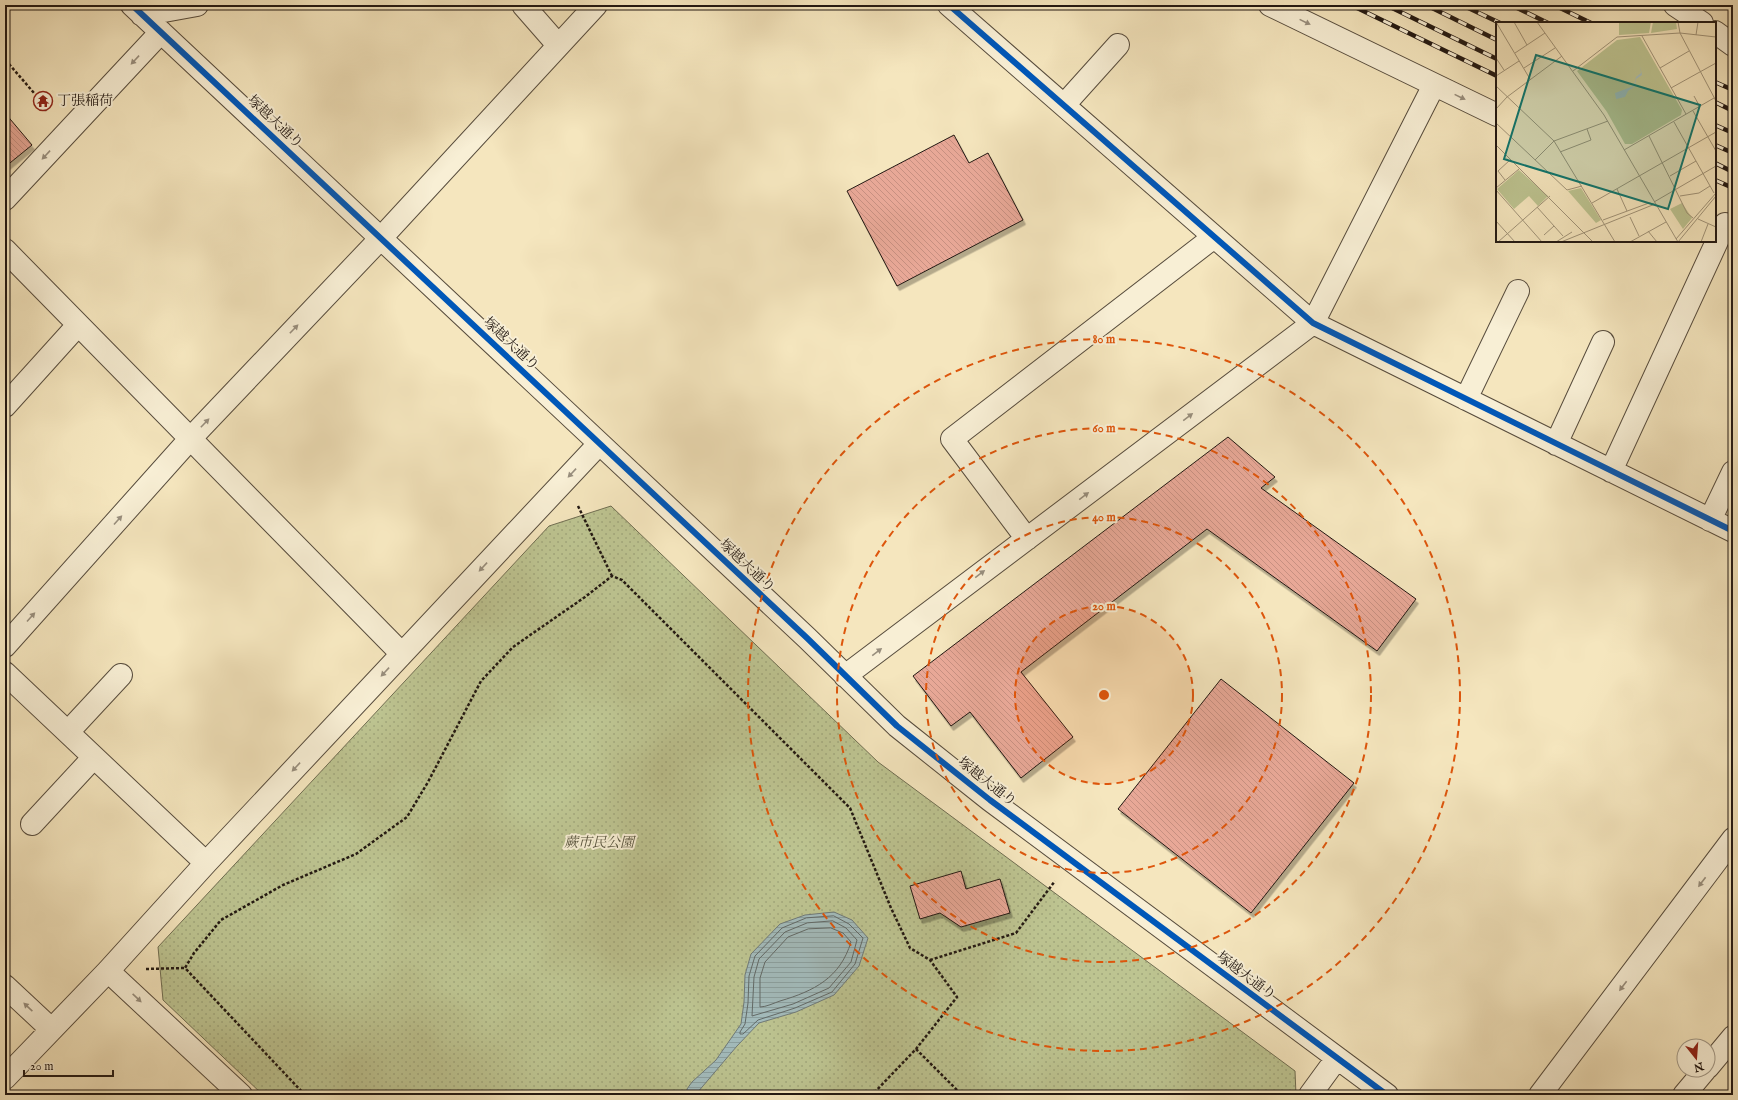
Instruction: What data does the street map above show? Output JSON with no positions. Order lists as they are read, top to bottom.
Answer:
{
  "streets": {
    "street": ["塚越大通り"]
  },
  "parks": ["蕨市民公園"],
  "places": {
    "temple": ["丁張稲荷"]
  },
  "scale_bar": "20 m",
  "north": "bottom",
  "rings": [
    "80 m",
    "60 m",
    "40 m",
    "20 m"
  ]
}
